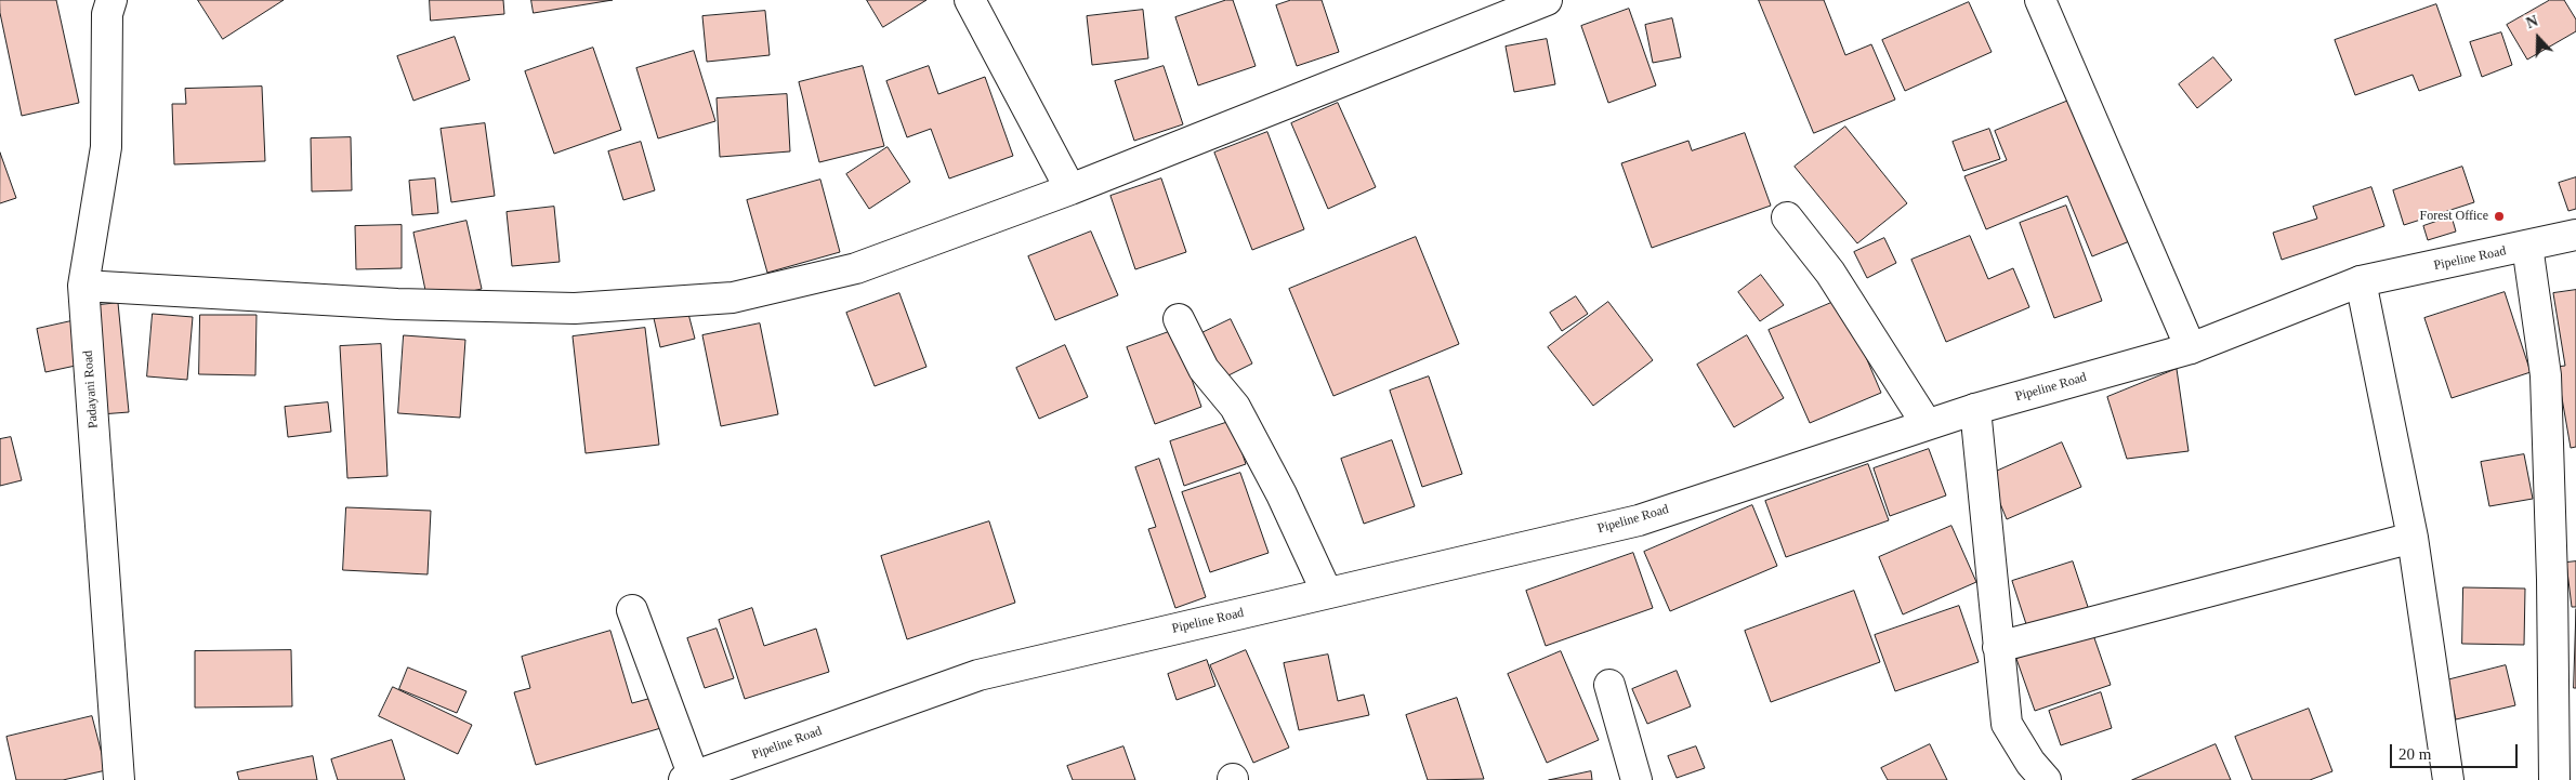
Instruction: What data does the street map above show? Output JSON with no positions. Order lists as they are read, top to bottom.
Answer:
{
  "streets": {
    "street": ["Pipeline Road", "Padayani Road"]
  },
  "places": ["Forest Office"],
  "scale_bar": "20 m",
  "north": "top"
}
